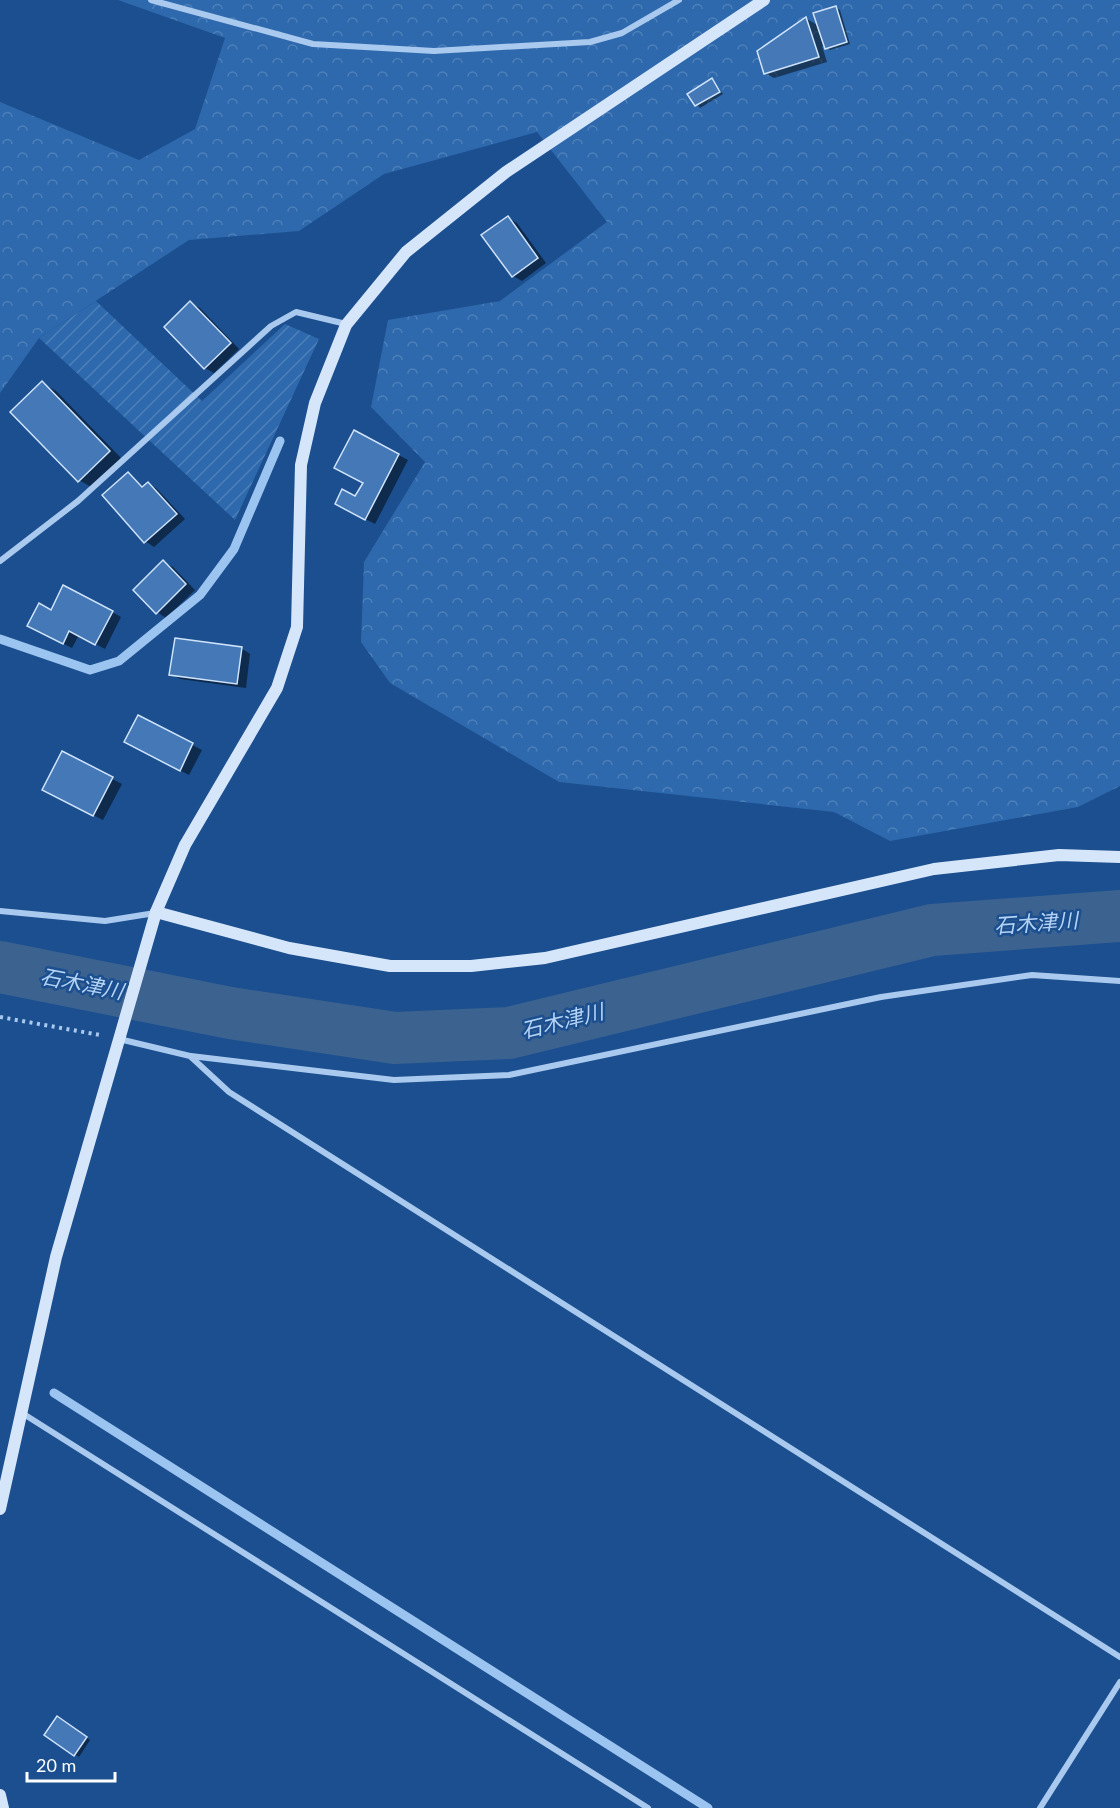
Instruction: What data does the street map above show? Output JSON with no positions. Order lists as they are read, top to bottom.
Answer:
{
  "water": ["石木津川"],
  "scale_bar": "20 m"
}
